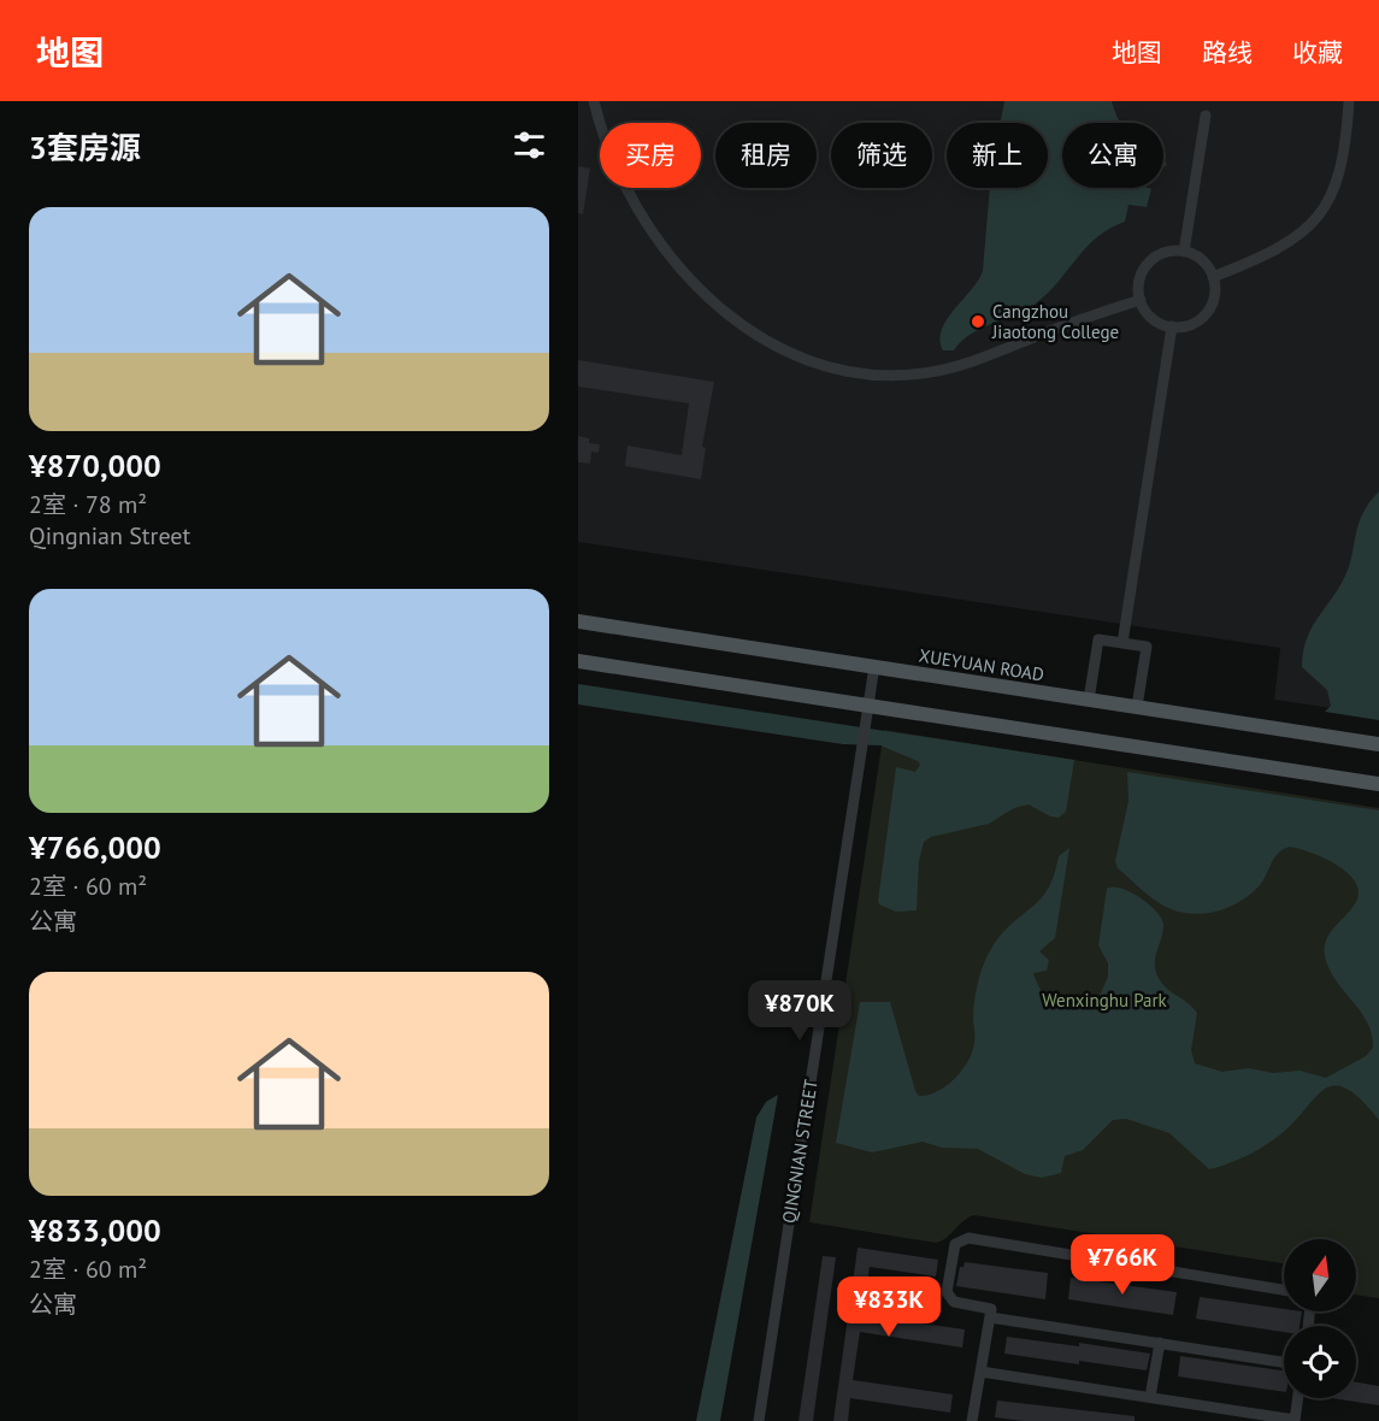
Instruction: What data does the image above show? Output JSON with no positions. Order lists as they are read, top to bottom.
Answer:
{
  "streets": {
    "main road": ["XUEYUAN ROAD"],
    "street": ["QINGNIAN STREET"]
  },
  "crossings": [
    ["XUEYUAN ROAD", "QINGNIAN STREET"]
  ],
  "parks": ["Wenxinghu Park"],
  "places": ["Cangzhou Jiaotong College"],
  "north": "top",
  "page": {
    "header": "地图",
    "nav": ["地图", "路线", "收藏"],
    "heading": "3套房源",
    "chip": [
      "买房",
      "租房",
      "筛选",
      "新上",
      "公寓"
    ],
    "list": [
      {
        "name": "¥870,000",
        "note": "2室 · 78 m² · Qingnian Street"
      },
      {
        "name": "¥766,000",
        "note": "2室 · 60 m² · 公寓"
      },
      {
        "name": "¥833,000",
        "note": "2室 · 60 m² · 公寓"
      }
    ],
    "price": ["¥870K", "¥766K", "¥833K"]
  }
}
